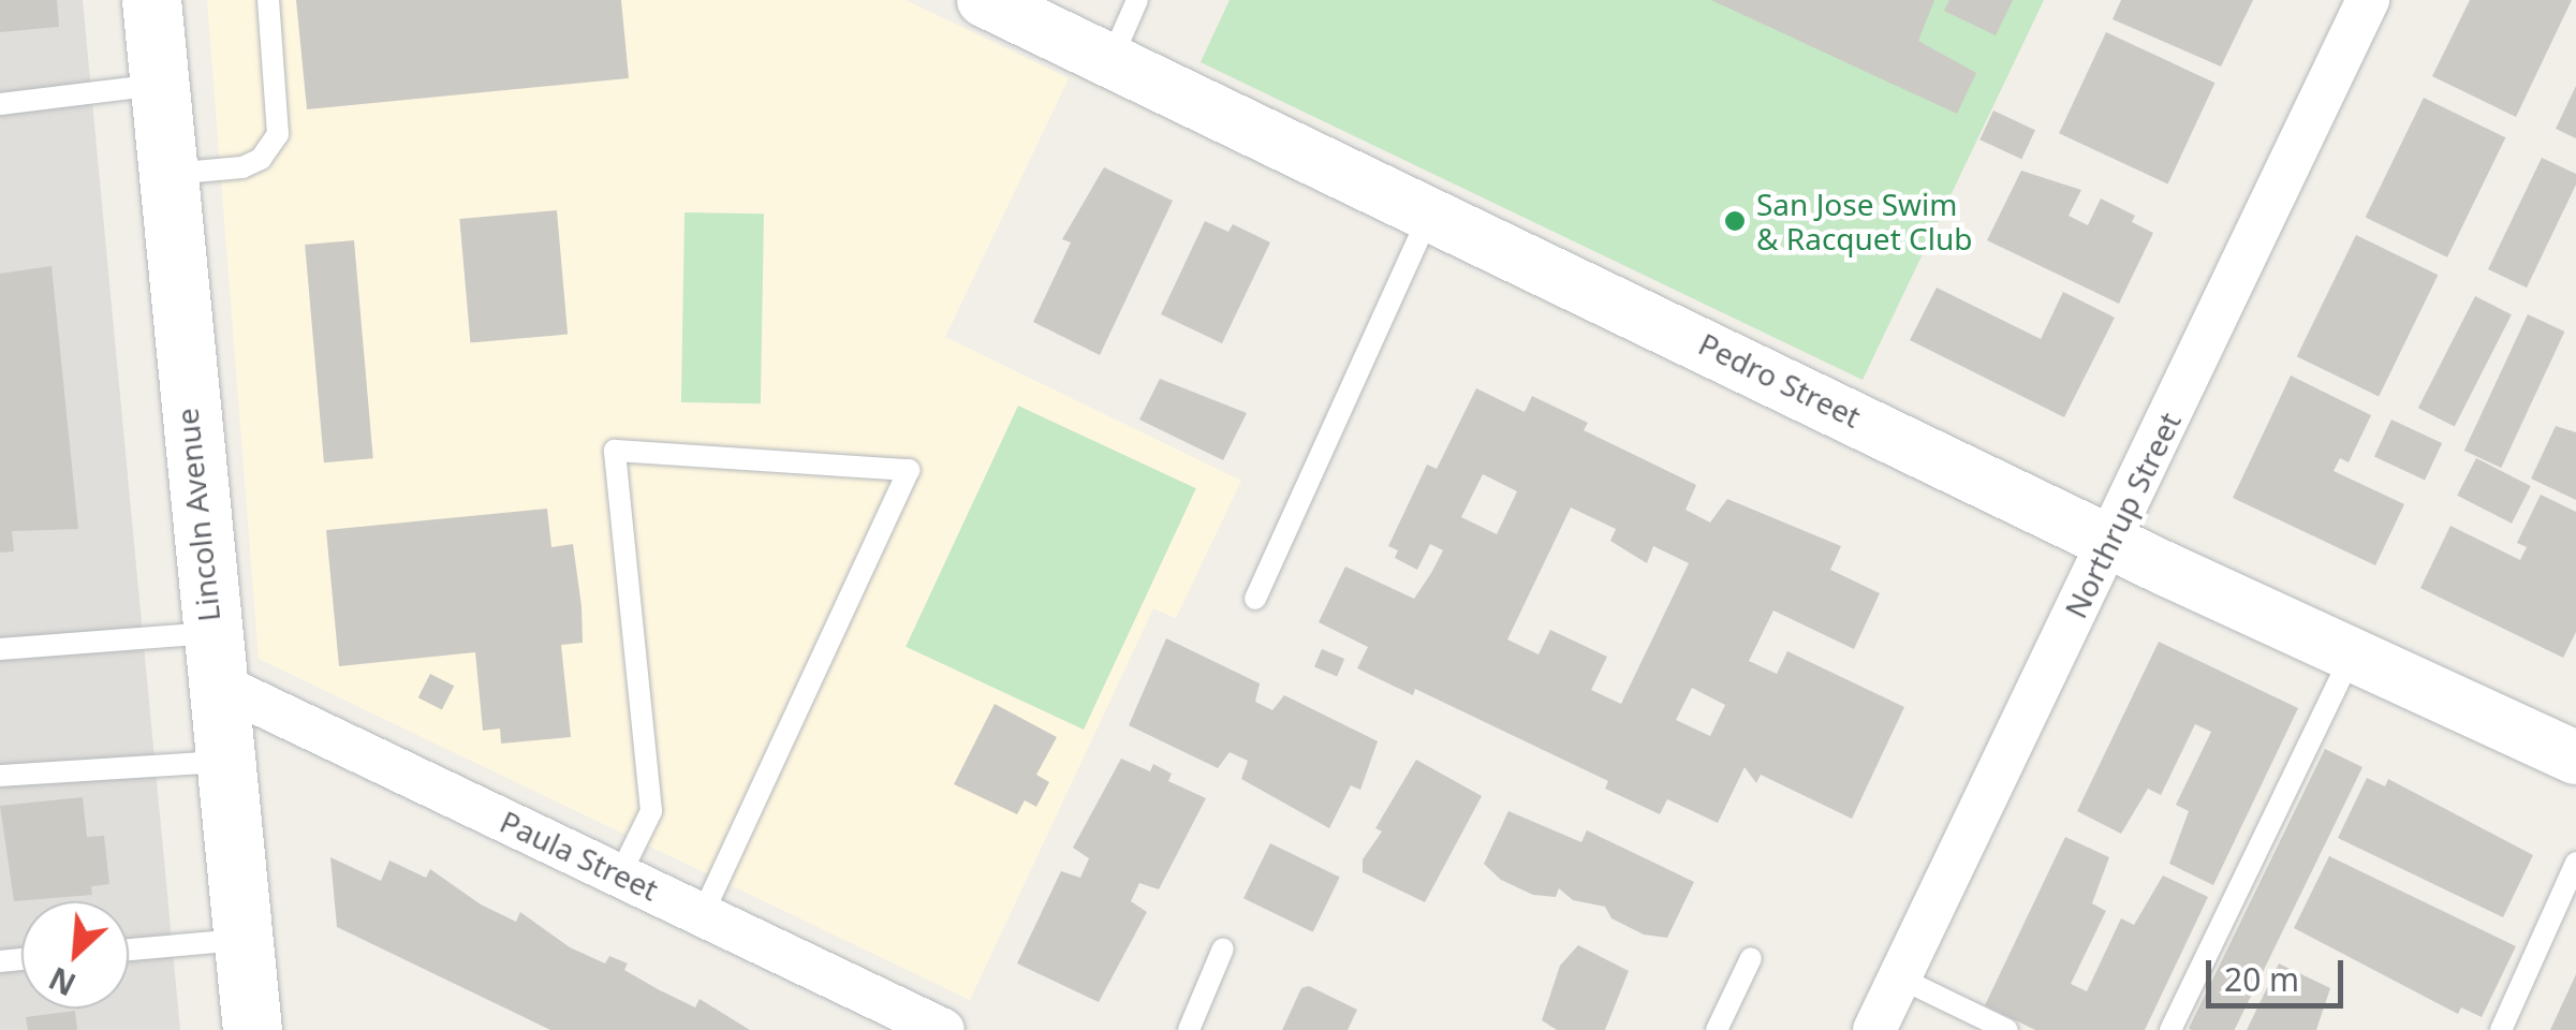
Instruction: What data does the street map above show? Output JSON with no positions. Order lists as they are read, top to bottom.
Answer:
{
  "streets": {
    "main road": ["Lincoln Avenue"],
    "street": ["Pedro Street", "Northrup Street", "Paula Street"]
  },
  "crossings": [
    ["Pedro Street", "Northrup Street"],
    ["Lincoln Avenue", "Paula Street"]
  ],
  "places": ["San Jose Swim & Racquet Club"],
  "scale_bar": "20 m",
  "north": "bottom left"
}
